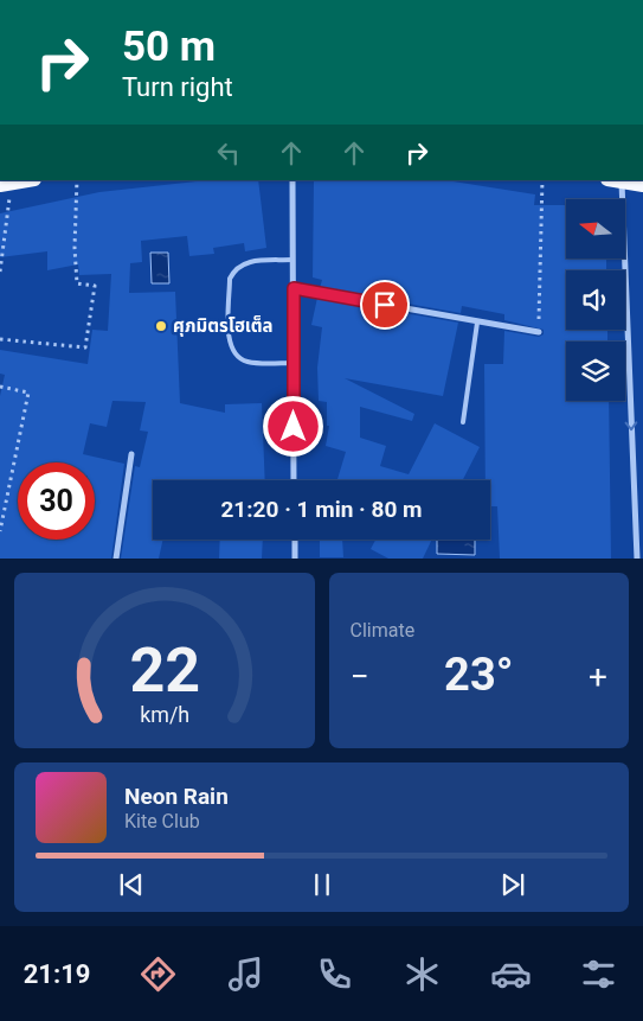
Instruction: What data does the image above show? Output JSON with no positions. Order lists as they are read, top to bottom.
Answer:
{
  "places": ["ศุภมิตรโฮเต็ล"],
  "north": "left",
  "page": {
    "turn": ["50 m", "Turn right"],
    "limit": "30",
    "trip": "21:20 · 1 min · 80 m",
    "tile": "Climate",
    "heat": ["−", "23°", "+"],
    "song": ["Neon Rain", "Kite Club"],
    "tabs": "21:19",
    "gauge": ["22", "km/h"]
  }
}
